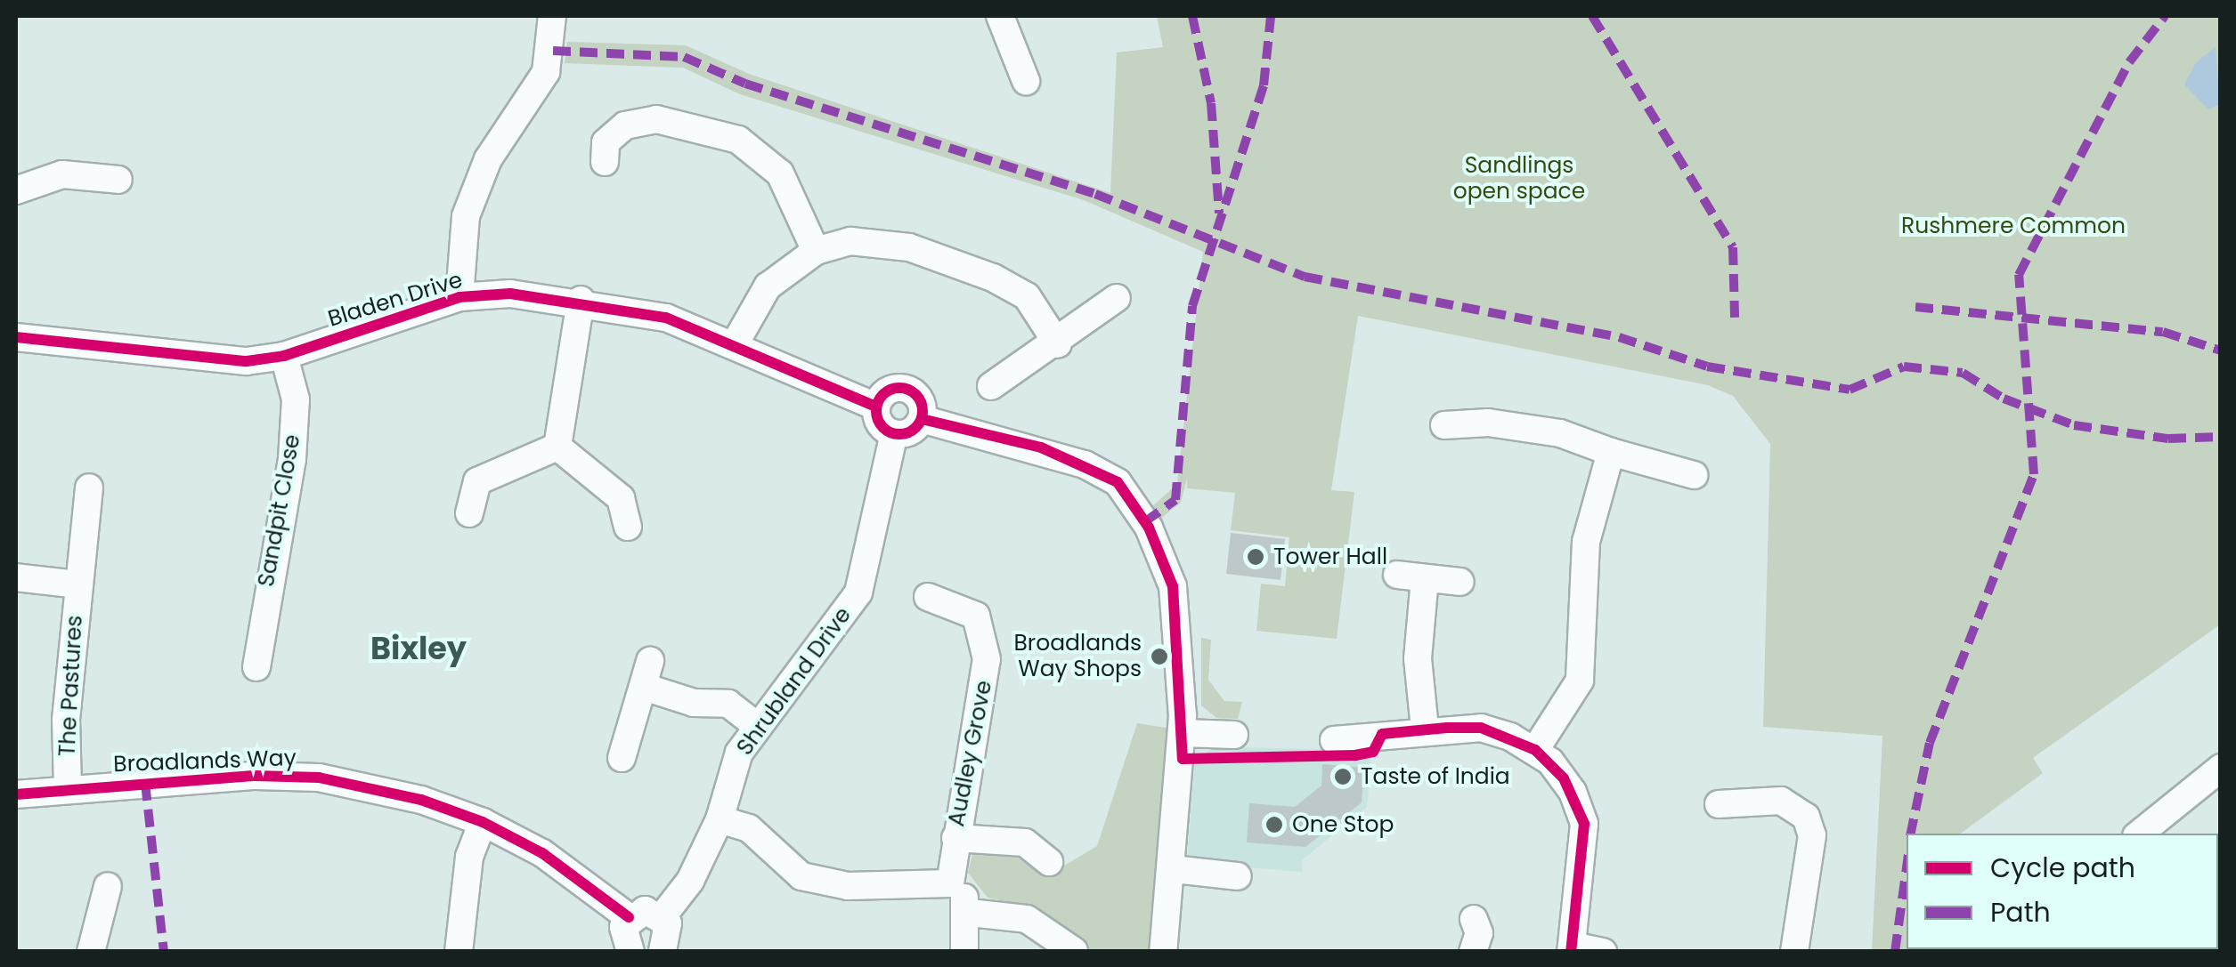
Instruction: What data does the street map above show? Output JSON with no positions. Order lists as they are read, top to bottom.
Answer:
{
  "streets": {
    "street": [
      "Bladen Drive",
      "Sandpit Close",
      "Shrubland Drive",
      "The Pastures",
      "Audley Grove",
      "Broadlands Way"
    ]
  },
  "crossings": [
    ["Bladen Drive", "Sandpit Close"],
    ["Bladen Drive", "Shrubland Drive"],
    ["The Pastures", "Broadlands Way"]
  ],
  "districts": ["Bixley"],
  "parks": ["Sandlings open space", "Rushmere Common"],
  "places": [
    "Tower Hall",
    "Broadlands Way Shops",
    "Taste of India",
    "One Stop"
  ],
  "legend": ["Cycle path", "Path"]
}
